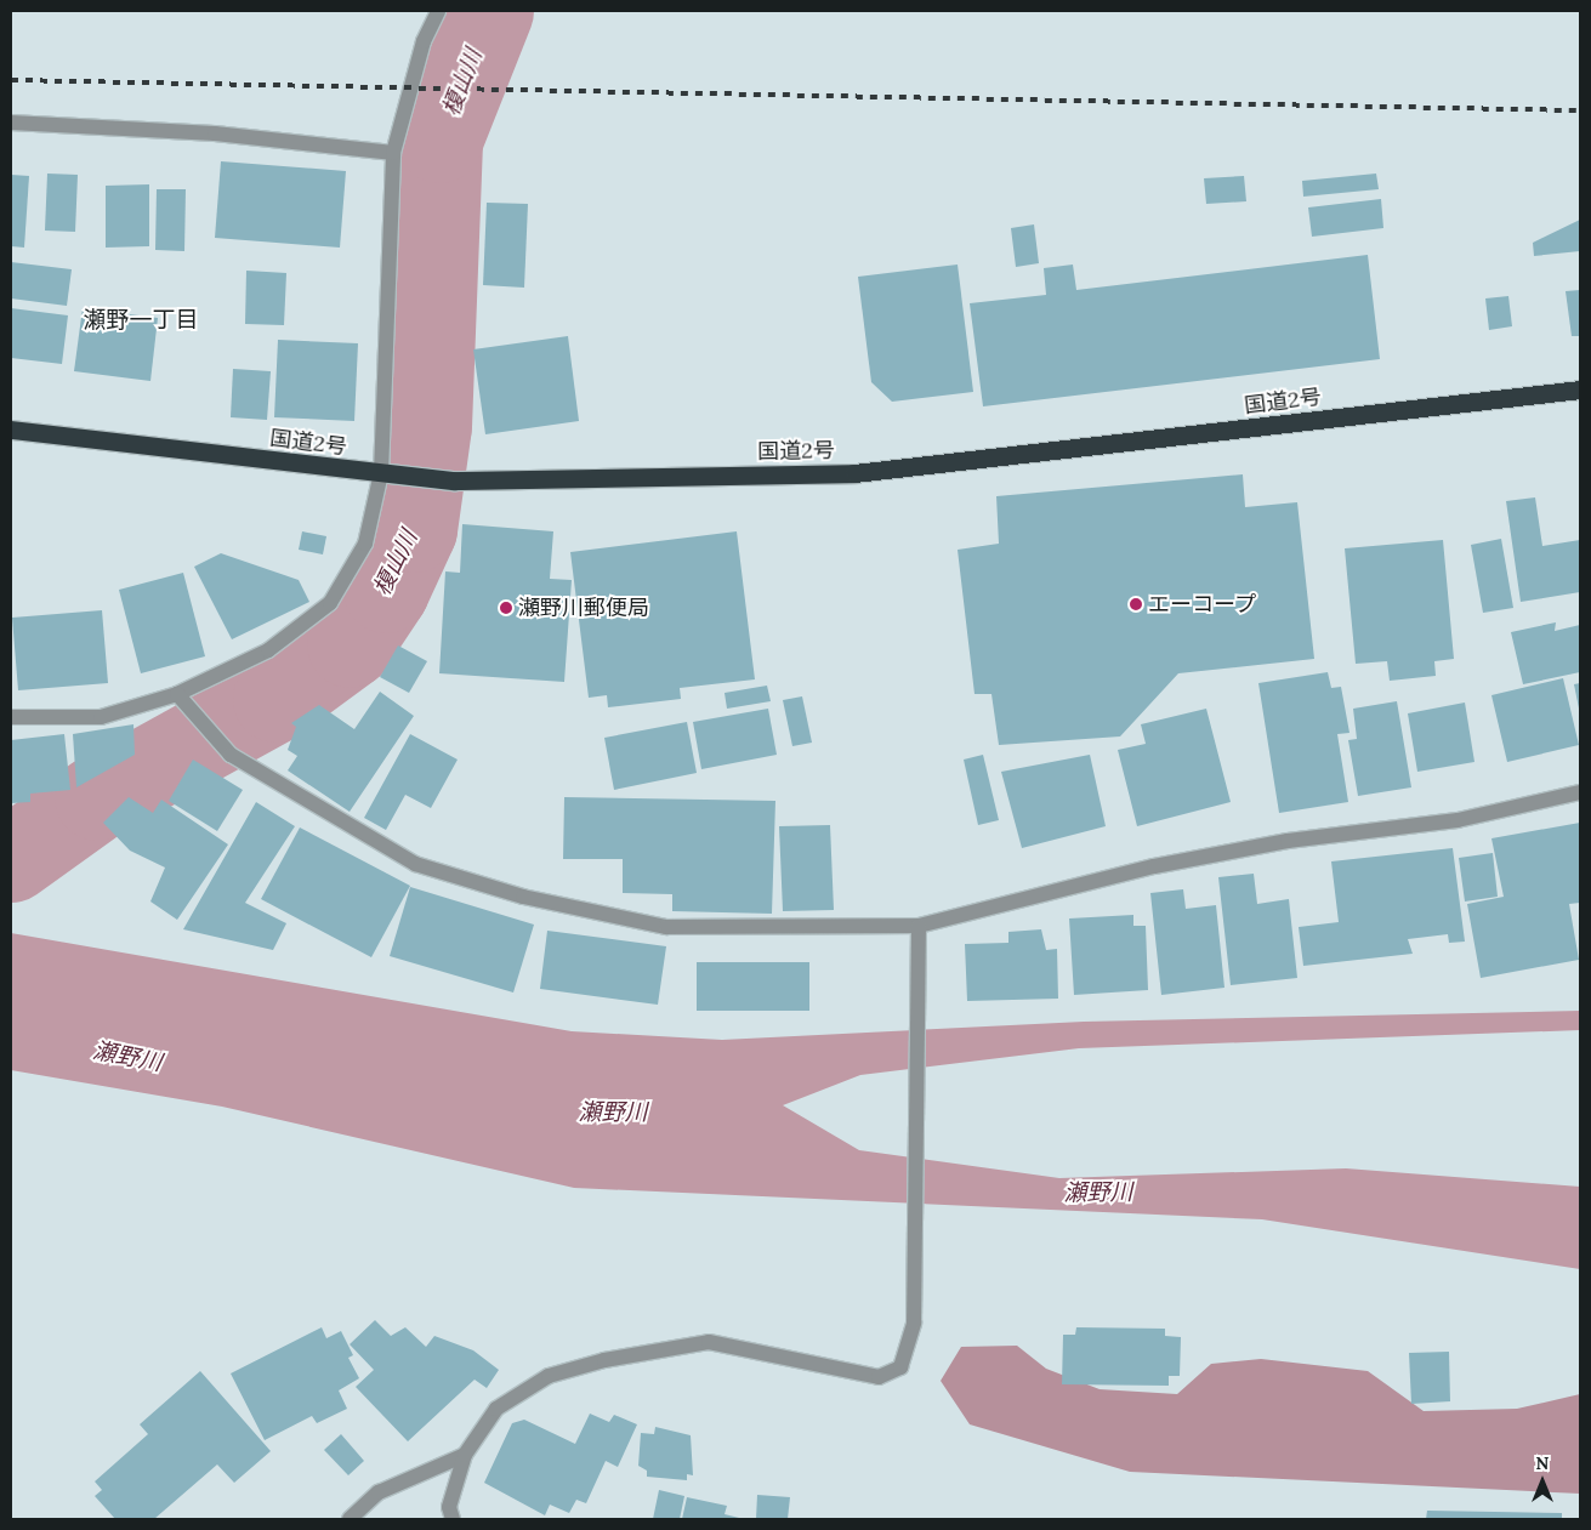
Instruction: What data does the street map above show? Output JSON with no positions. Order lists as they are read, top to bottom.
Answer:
{
  "streets": {
    "highway": ["国道2号"]
  },
  "districts": ["瀬野一丁目"],
  "water": ["榎山川", "瀬野川"],
  "places": ["エーコープ", "瀬野川郵便局"],
  "north": "top"
}
